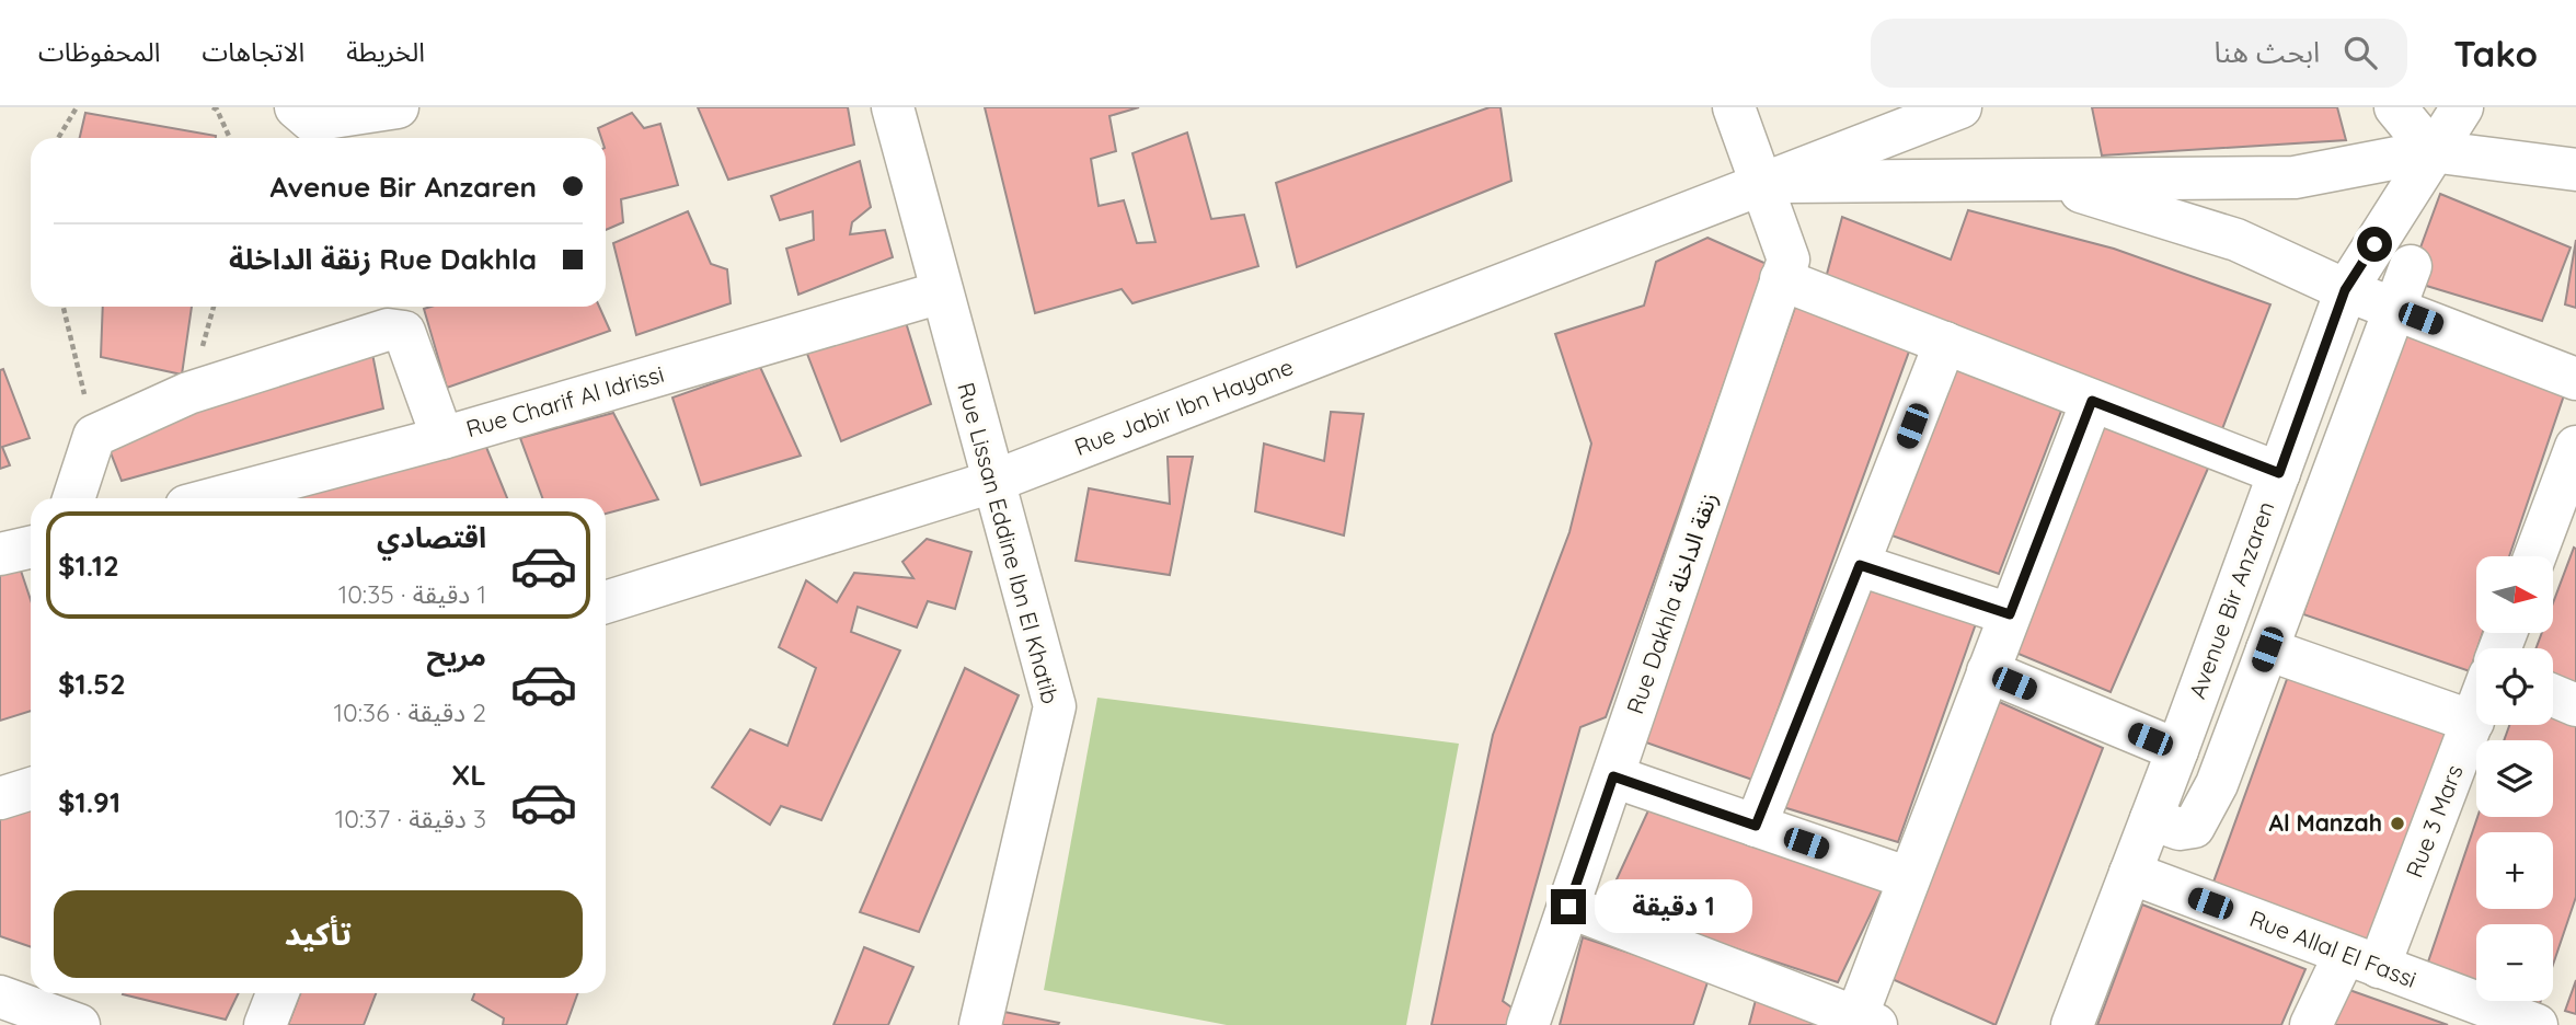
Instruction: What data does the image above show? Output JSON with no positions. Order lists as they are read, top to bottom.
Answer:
{
  "streets": {
    "street": [
      "Rue Charif Al Idrissi",
      "Rue Jabir Ibn Hayane",
      "Rue Lissan Eddine Ibn El Khatib",
      "Avenue Bir Anzaren",
      "Rue Dakhla زنقة الداخلة",
      "Rue 3 Mars",
      "Rue Allal El Fassi"
    ]
  },
  "crossings": [
    ["Rue Charif Al Idrissi", "Rue Lissan Eddine Ibn El Khatib"],
    ["Rue Jabir Ibn Hayane", "Rue Lissan Eddine Ibn El Khatib"],
    ["Rue Jabir Ibn Hayane", "Rue Dakhla زنقة الداخلة"],
    ["Avenue Bir Anzaren", "Rue Allal El Fassi"],
    ["Rue 3 Mars", "Rue Allal El Fassi"]
  ],
  "places": ["Al Manzah"],
  "north": "right",
  "page": {
    "header": "Tako",
    "search": "ابحث هنا",
    "nav": ["الخريطة", "الاتجاهات", "المحفوظات"],
    "banner": ["Avenue Bir Anzaren", "Rue Dakhla زنقة الداخلة"],
    "list": [
      {
        "name": "اقتصادي",
        "note": "1 دقيقة · 10:35",
        "value": "$1.12"
      },
      {
        "name": "مريح",
        "note": "2 دقيقة · 10:36",
        "value": "$1.52"
      },
      {
        "name": "XL",
        "note": "3 دقيقة · 10:37",
        "value": "$1.91"
      }
    ],
    "map_buttons": ["+", "−"],
    "buttons": "تأكيد",
    "bubble": "1 دقيقة"
  }
}
